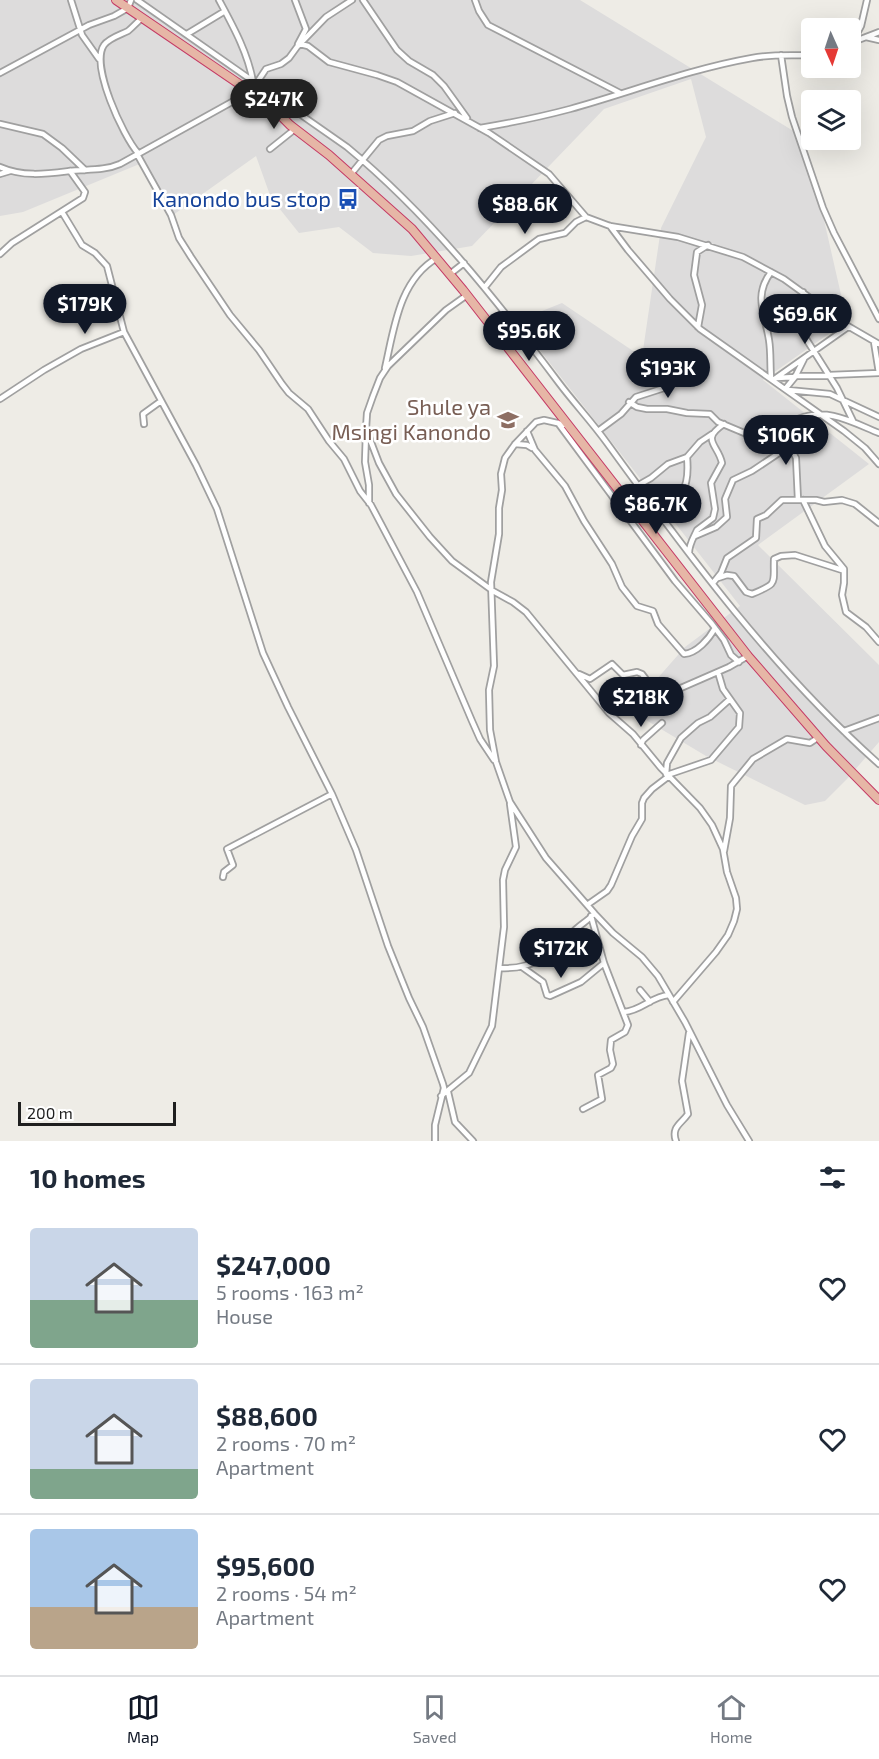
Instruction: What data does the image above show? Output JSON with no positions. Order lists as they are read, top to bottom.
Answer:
{
  "places": {
    "bus stop": ["Kanondo bus stop"],
    "school or university": ["Shule ya Msingi Kanondo"]
  },
  "scale_bar": "200 m",
  "north": "bottom",
  "page": {
    "price": [
      "$247K",
      "$88.6K",
      "$179K",
      "$69.6K",
      "$95.6K",
      "$193K",
      "$106K",
      "$86.7K",
      "$218K",
      "$172K"
    ],
    "scale": "200 m",
    "heading": "10 homes",
    "list": [
      {
        "name": "$247,000",
        "note": "5 rooms · 163 m² · House"
      },
      {
        "name": "$88,600",
        "note": "2 rooms · 70 m² · Apartment"
      },
      {
        "name": "$95,600",
        "note": "2 rooms · 54 m² · Apartment"
      }
    ],
    "tabs": ["Map", "Saved", "Home"]
  }
}
